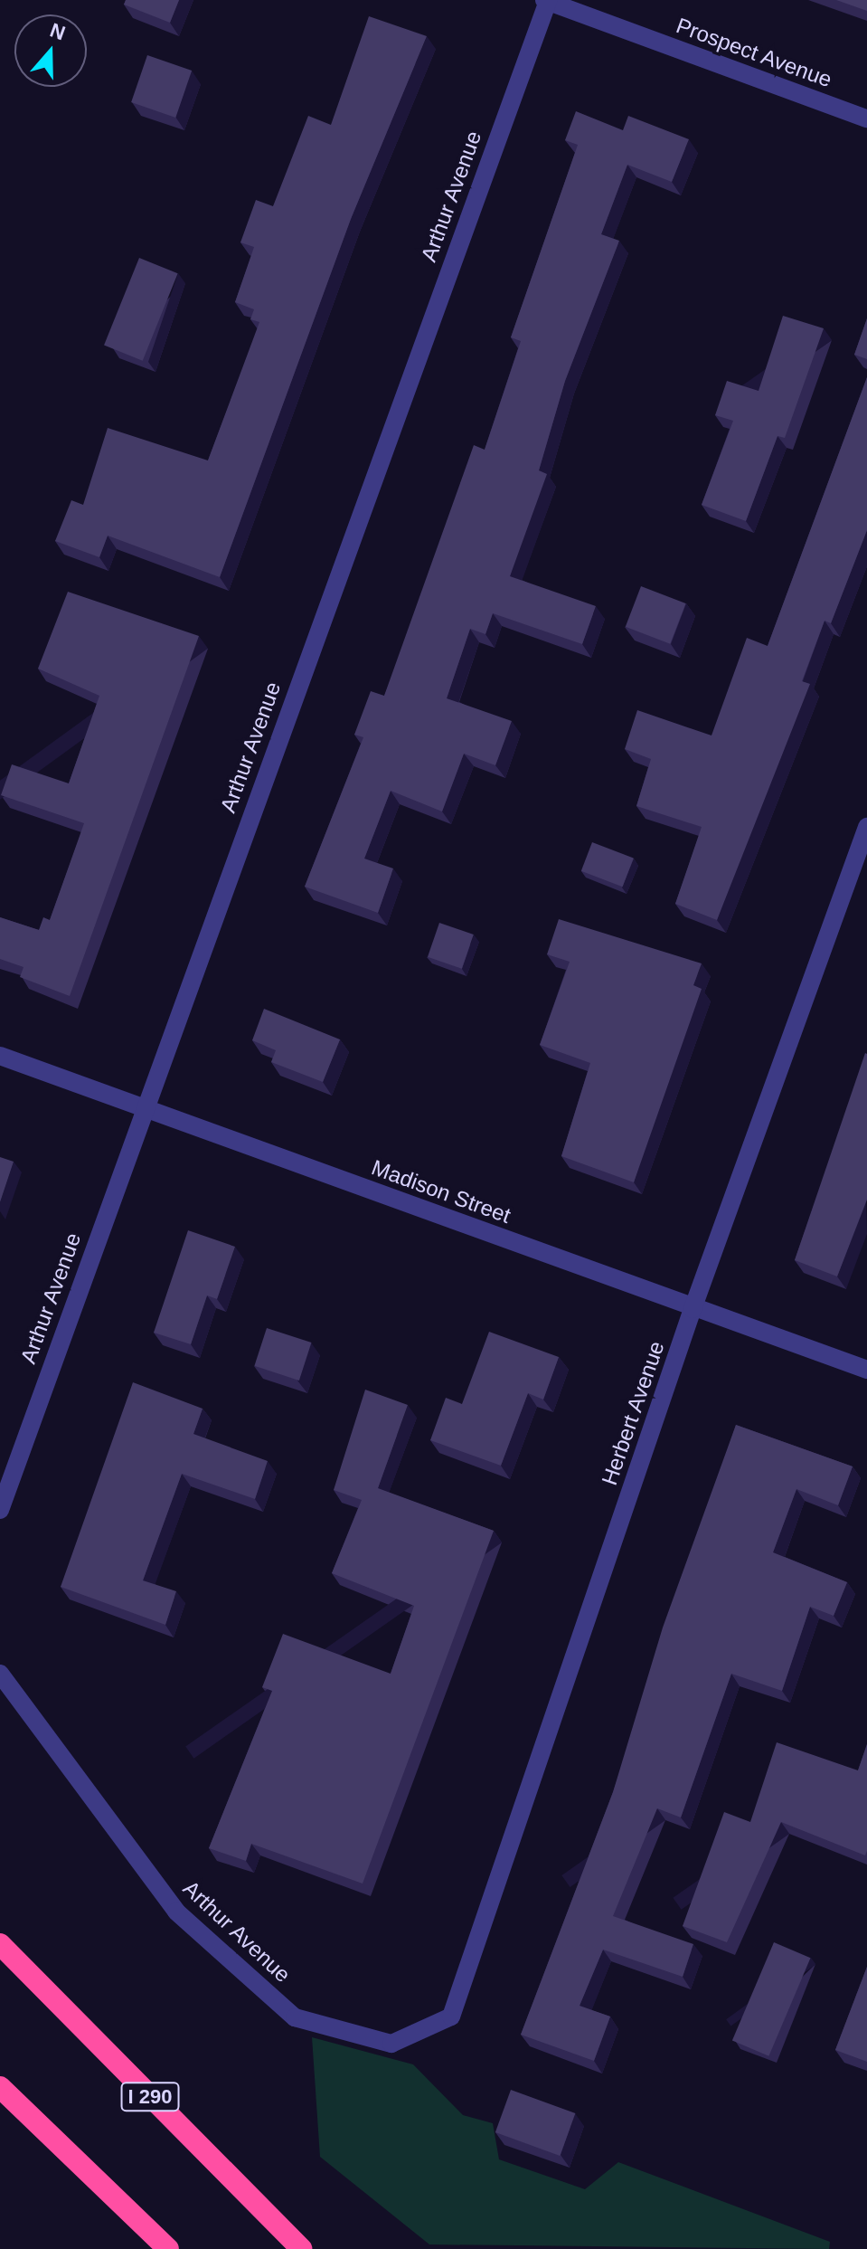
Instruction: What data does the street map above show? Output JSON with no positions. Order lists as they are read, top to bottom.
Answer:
{
  "streets": {
    "highway": ["I 290"],
    "street": [
      "Prospect Avenue",
      "Arthur Avenue",
      "Madison Street",
      "Herbert Avenue"
    ]
  },
  "crossings": [
    ["Prospect Avenue", "Arthur Avenue"],
    ["Arthur Avenue", "Madison Street"],
    ["Arthur Avenue", "Herbert Avenue"],
    ["Madison Street", "Herbert Avenue"]
  ],
  "north": "top"
}
